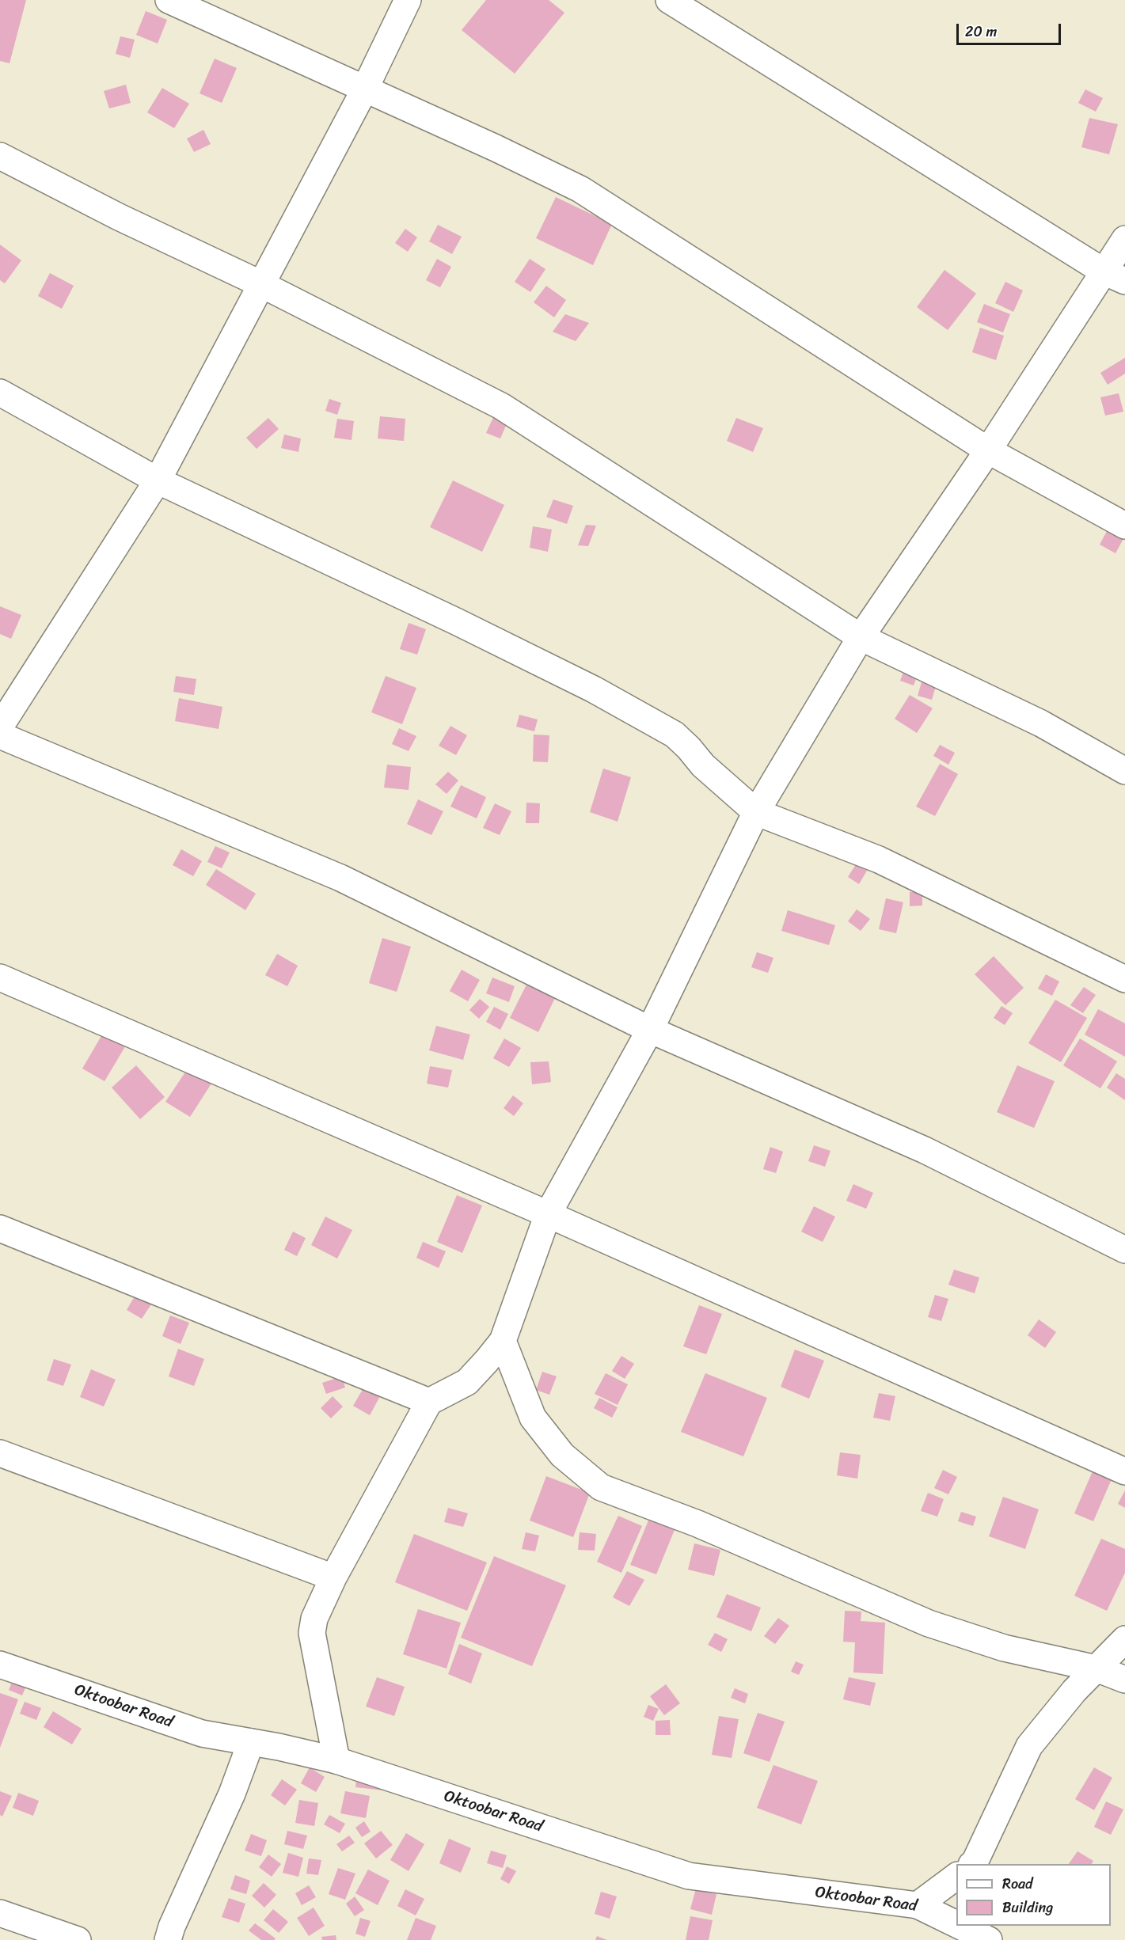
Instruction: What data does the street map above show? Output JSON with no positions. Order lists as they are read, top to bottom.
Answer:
{
  "streets": {
    "street": ["Oktoobar Road"]
  },
  "legend": ["Road", "Building"],
  "scale_bar": "20 m"
}
